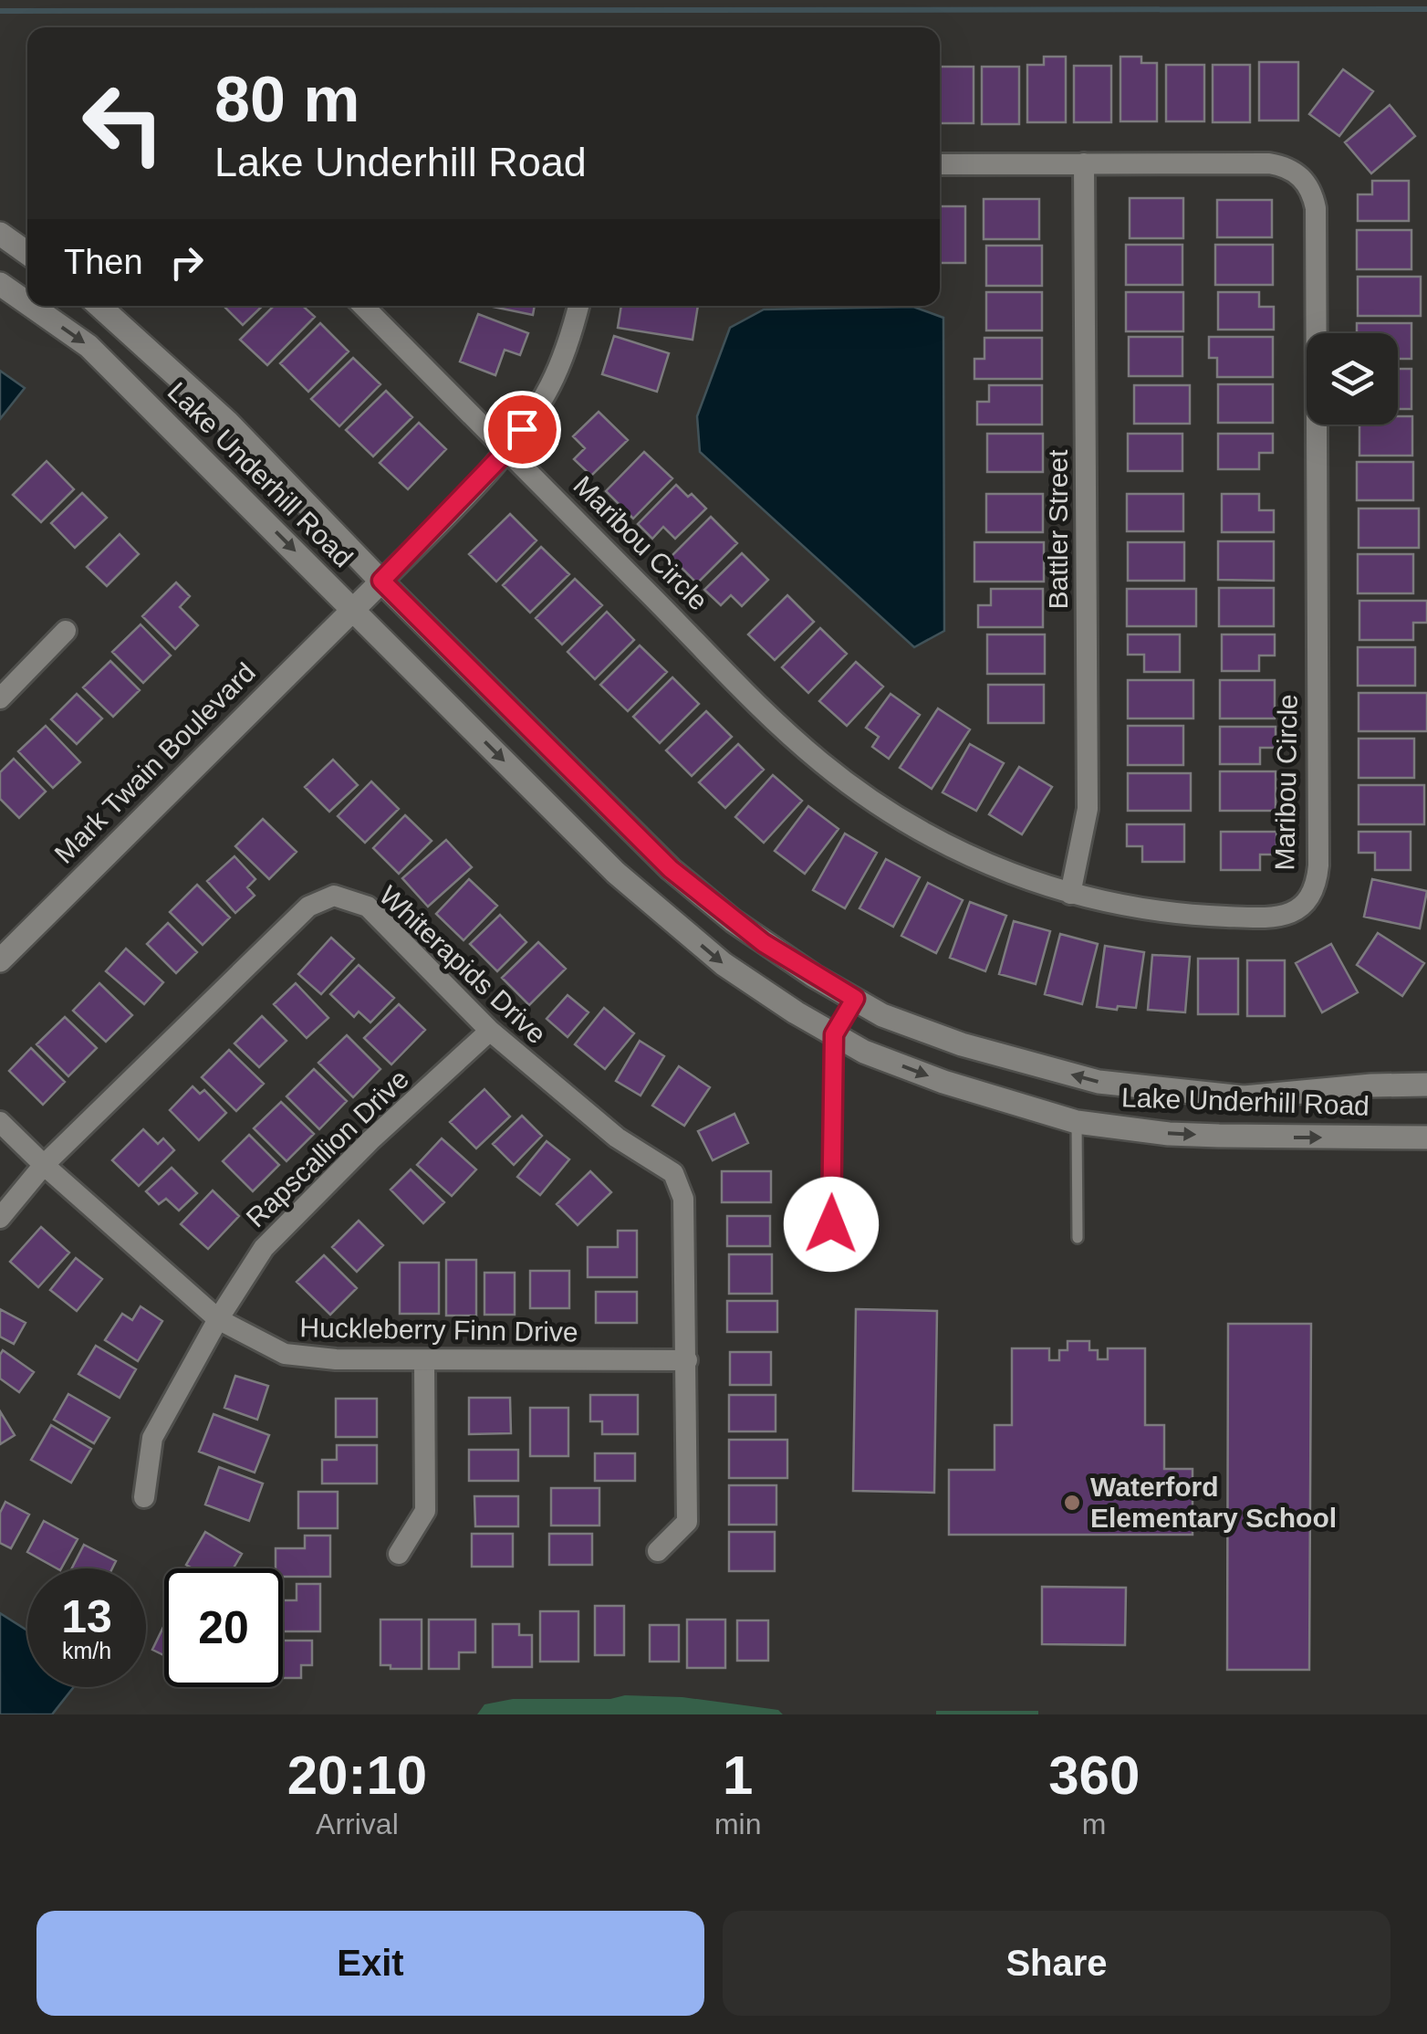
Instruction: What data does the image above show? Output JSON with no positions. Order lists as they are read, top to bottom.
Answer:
{
  "streets": {
    "street": [
      "Lake Underhill Road",
      "Battler Street",
      "Maribou Circle",
      "Mark Twain Boulevard",
      "Whiterapids Drive",
      "Rapscallion Drive",
      "Huckleberry Finn Drive"
    ]
  },
  "crossings": [
    ["Lake Underhill Road", "Mark Twain Boulevard"],
    ["Battler Street", "Maribou Circle"],
    ["Whiterapids Drive", "Rapscallion Drive"],
    ["Whiterapids Drive", "Huckleberry Finn Drive"],
    ["Rapscallion Drive", "Huckleberry Finn Drive"]
  ],
  "places": ["Waterford Elementary School"],
  "page": {
    "turn": ["80 m", "Lake Underhill Road"],
    "then": "Then",
    "speed": "13 km/h",
    "limit": "20",
    "eta": [
      "20:10",
      "Arrival",
      "1",
      "min",
      "360",
      "m"
    ],
    "buttons": ["Exit", "Share"]
  }
}
